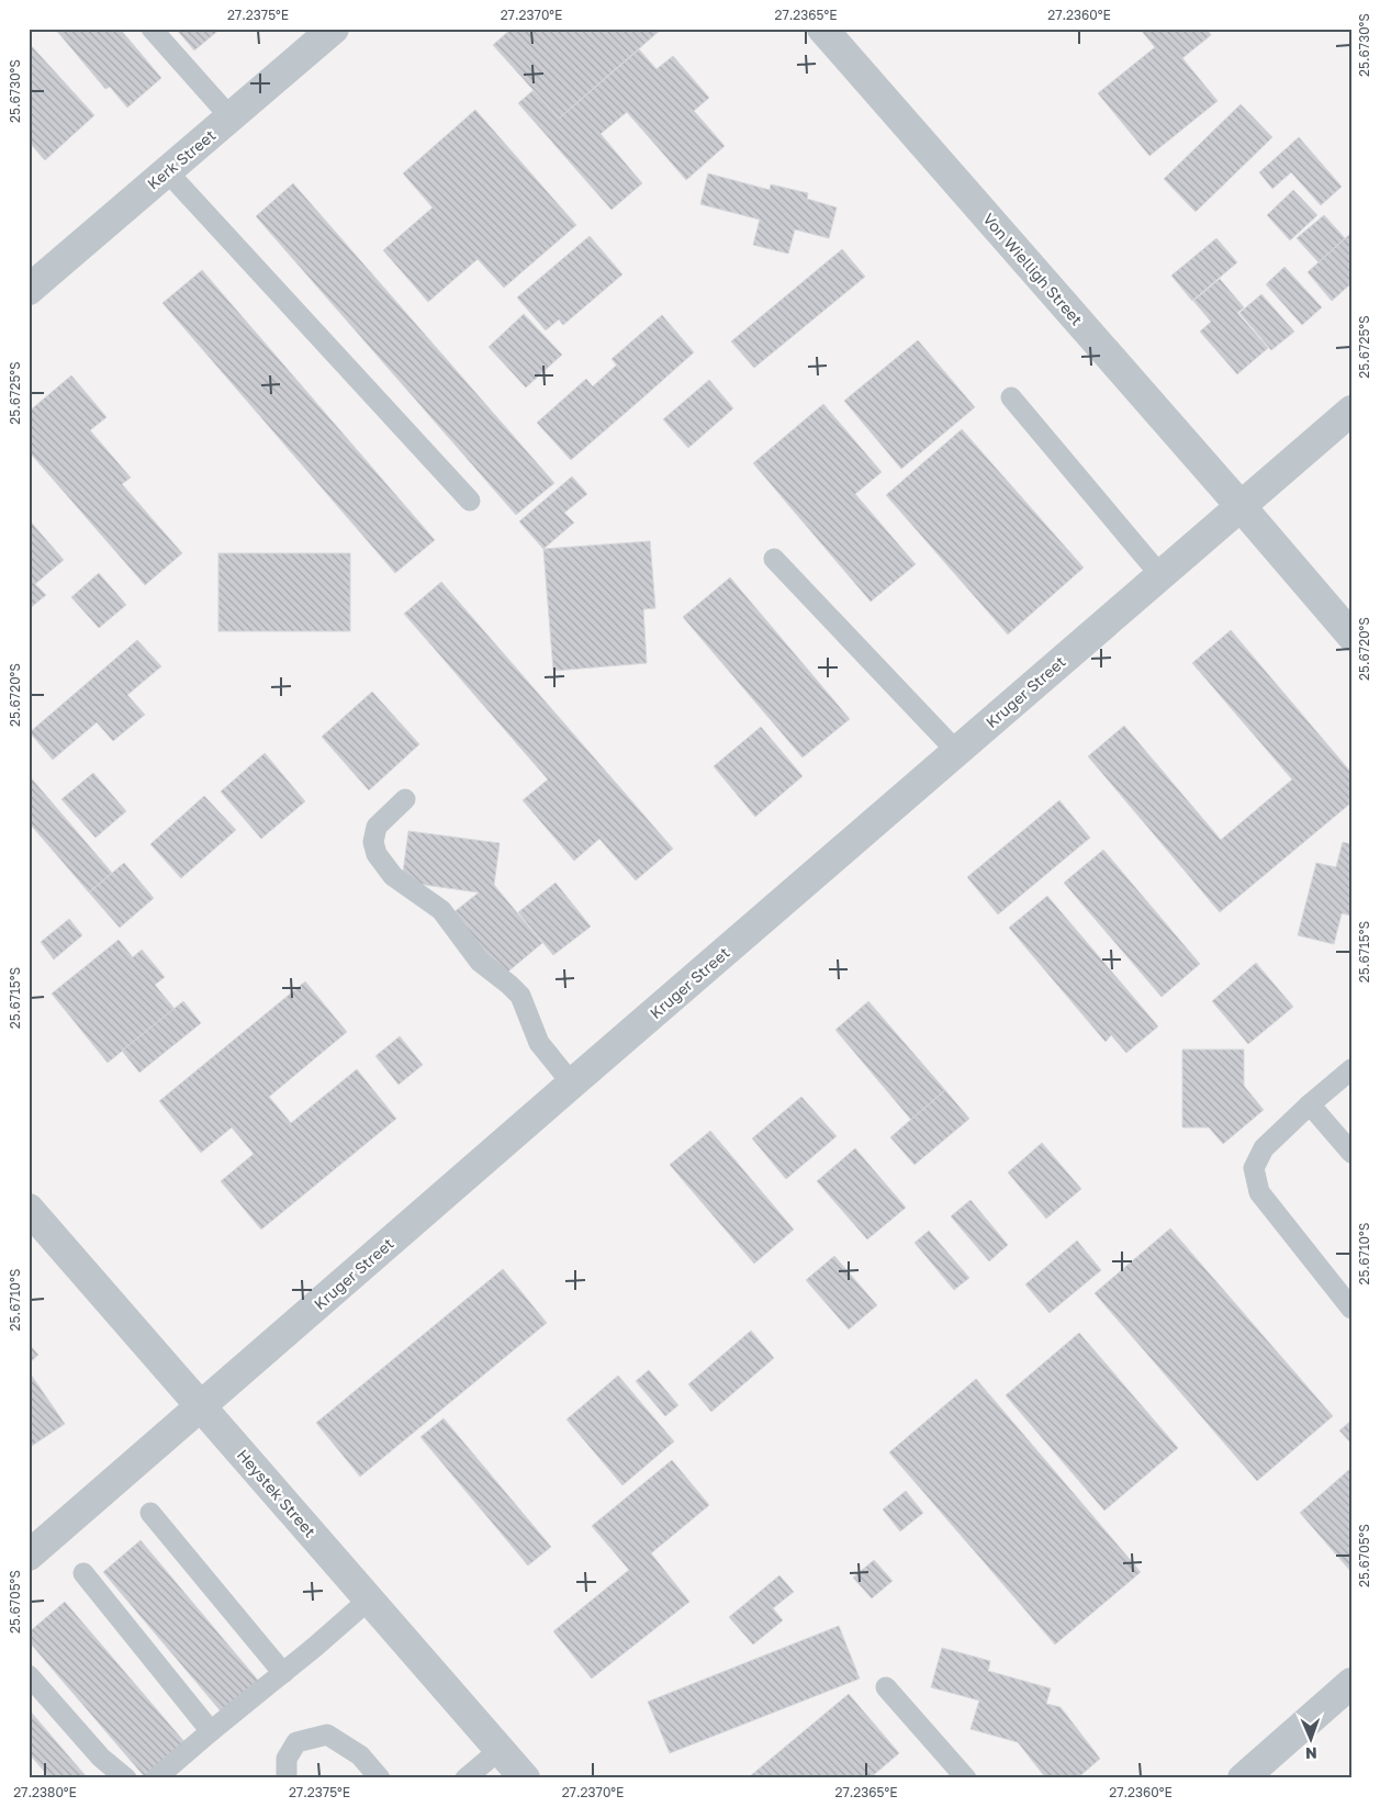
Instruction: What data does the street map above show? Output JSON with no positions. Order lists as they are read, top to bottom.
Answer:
{
  "streets": {
    "street": [
      "Kerk Street",
      "Von Wielligh Street",
      "Kruger Street",
      "Heystek Street"
    ]
  },
  "crossings": [
    ["Von Wielligh Street", "Kruger Street"],
    ["Kruger Street", "Heystek Street"]
  ],
  "north": "bottom",
  "coordinates": [
    "27.2375°E",
    "27.2370°E",
    "27.2365°E",
    "27.2360°E",
    "25.6730°S",
    "25.6725°S",
    "25.6720°S",
    "25.6715°S",
    "25.6710°S",
    "25.6705°S",
    "27.2380°E"
  ]
}
